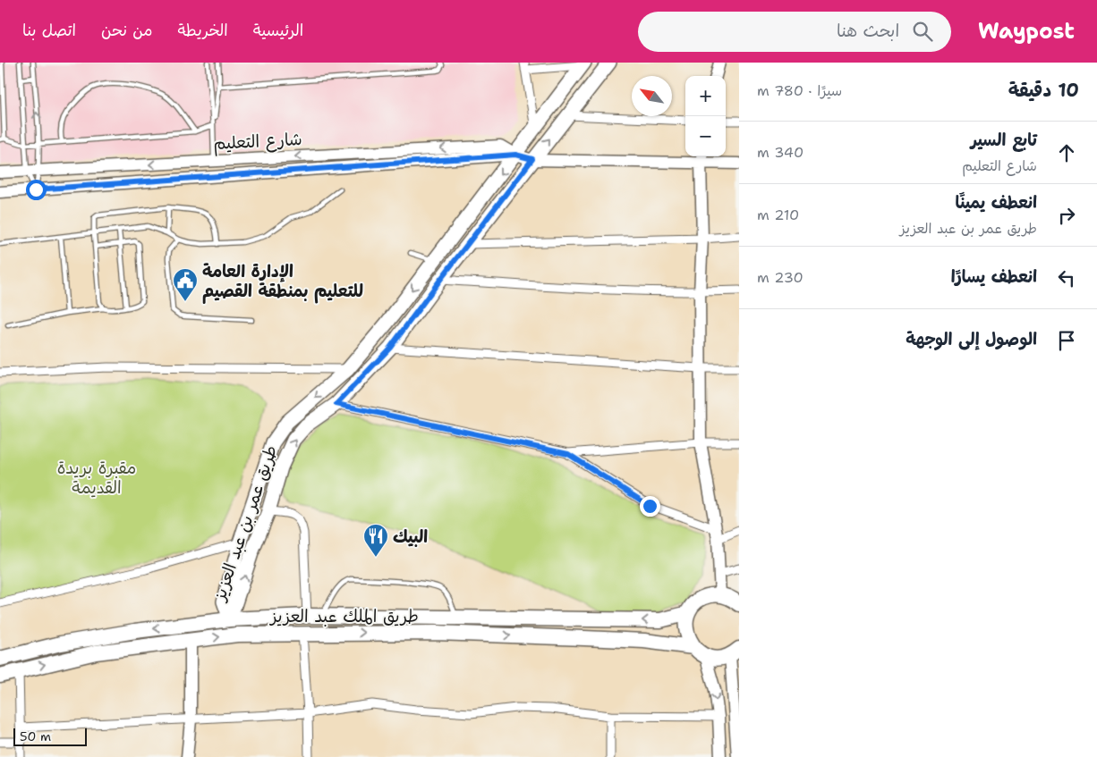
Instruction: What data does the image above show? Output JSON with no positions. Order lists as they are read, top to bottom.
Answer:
{
  "streets": {
    "highway": ["طريق الملك عبد العزيز"],
    "main road": ["طريق عمر بن عبد العزيز"],
    "street": ["شارع التعليم"]
  },
  "crossings": [
    ["شارع التعليم", "طريق عمر بن عبد العزيز"],
    ["طريق عمر بن عبد العزيز", "طريق الملك عبد العزيز"]
  ],
  "parks": ["مقبرة بريدة القديمة"],
  "places": {
    "public building": ["الإدارة العامة للتعليم بمنطقة القصيم"],
    "restaurant": ["البيك"]
  },
  "scale_bar": "50 m",
  "north": "top left",
  "page": {
    "header": "Waypost",
    "search": "ابحث هنا",
    "nav": [
      "الرئيسية",
      "الخريطة",
      "من نحن",
      "اتصل بنا"
    ],
    "heading": ["10 دقيقة", "سيرًا · 780 m"],
    "map_buttons": ["+", "−"],
    "list": [
      ["تابع السير", "شارع التعليم", "340 m"],
      ["انعطف يمينًا", "طريق عمر بن عبد العزيز", "210 m"],
      ["انعطف يسارًا", "230 m"],
      "الوصول إلى الوجهة"
    ],
    "scale": "50 m"
  }
}
